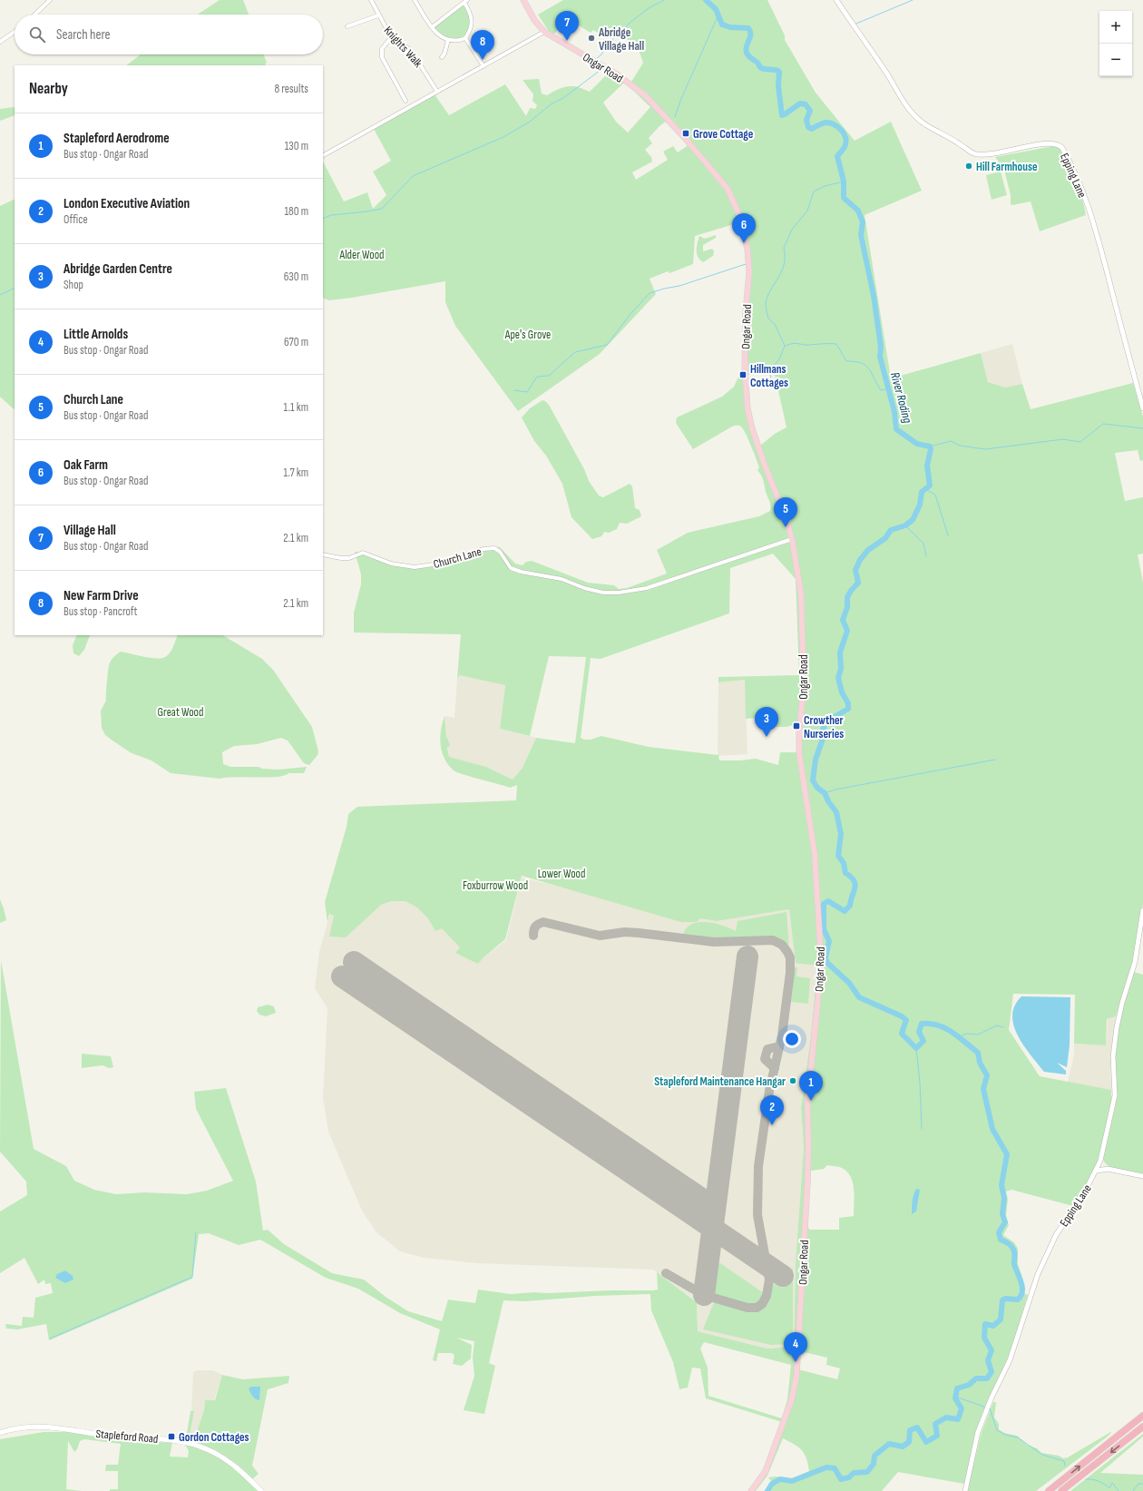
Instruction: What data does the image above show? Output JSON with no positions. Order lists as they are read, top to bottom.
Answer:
{
  "streets": {
    "main road": ["Ongar Road", "Stapleford Road"],
    "street": ["Knights Walk", "Epping Lane", "Church Lane"]
  },
  "crossings": [
    ["Ongar Road", "Church Lane"]
  ],
  "water": ["River Roding"],
  "parks": [
    "Alder Wood",
    "Ape's Grove",
    "Great Wood",
    "Lower Wood",
    "Foxburrow Wood"
  ],
  "places": {
    "other": ["Abridge Village Hall", "Hill Farmhouse", "Stapleford Maintenance Hangar"],
    "transit": [
      "Grove Cottage",
      "Hillmans Cottages",
      "Crowther Nurseries",
      "Gordon Cottages"
    ]
  },
  "page": {
    "map_buttons": ["+", "−"],
    "pins": [
      "7",
      "8",
      "6",
      "5",
      "3",
      "1",
      "2",
      "4"
    ],
    "search": "Search here",
    "heading": ["Nearby", "8 results"],
    "list": [
      {
        "mark": "1",
        "name": "Stapleford Aerodrome",
        "note": "Bus stop · Ongar Road",
        "value": "130 m"
      },
      {
        "mark": "2",
        "name": "London Executive Aviation",
        "note": "Office",
        "value": "180 m"
      },
      {
        "mark": "3",
        "name": "Abridge Garden Centre",
        "note": "Shop",
        "value": "630 m"
      },
      {
        "mark": "4",
        "name": "Little Arnolds",
        "note": "Bus stop · Ongar Road",
        "value": "670 m"
      },
      {
        "mark": "5",
        "name": "Church Lane",
        "note": "Bus stop · Ongar Road",
        "value": "1.1 km"
      },
      {
        "mark": "6",
        "name": "Oak Farm",
        "note": "Bus stop · Ongar Road",
        "value": "1.7 km"
      },
      {
        "mark": "7",
        "name": "Village Hall",
        "note": "Bus stop · Ongar Road",
        "value": "2.1 km"
      },
      {
        "mark": "8",
        "name": "New Farm Drive",
        "note": "Bus stop · Pancroft",
        "value": "2.1 km"
      }
    ]
  }
}
